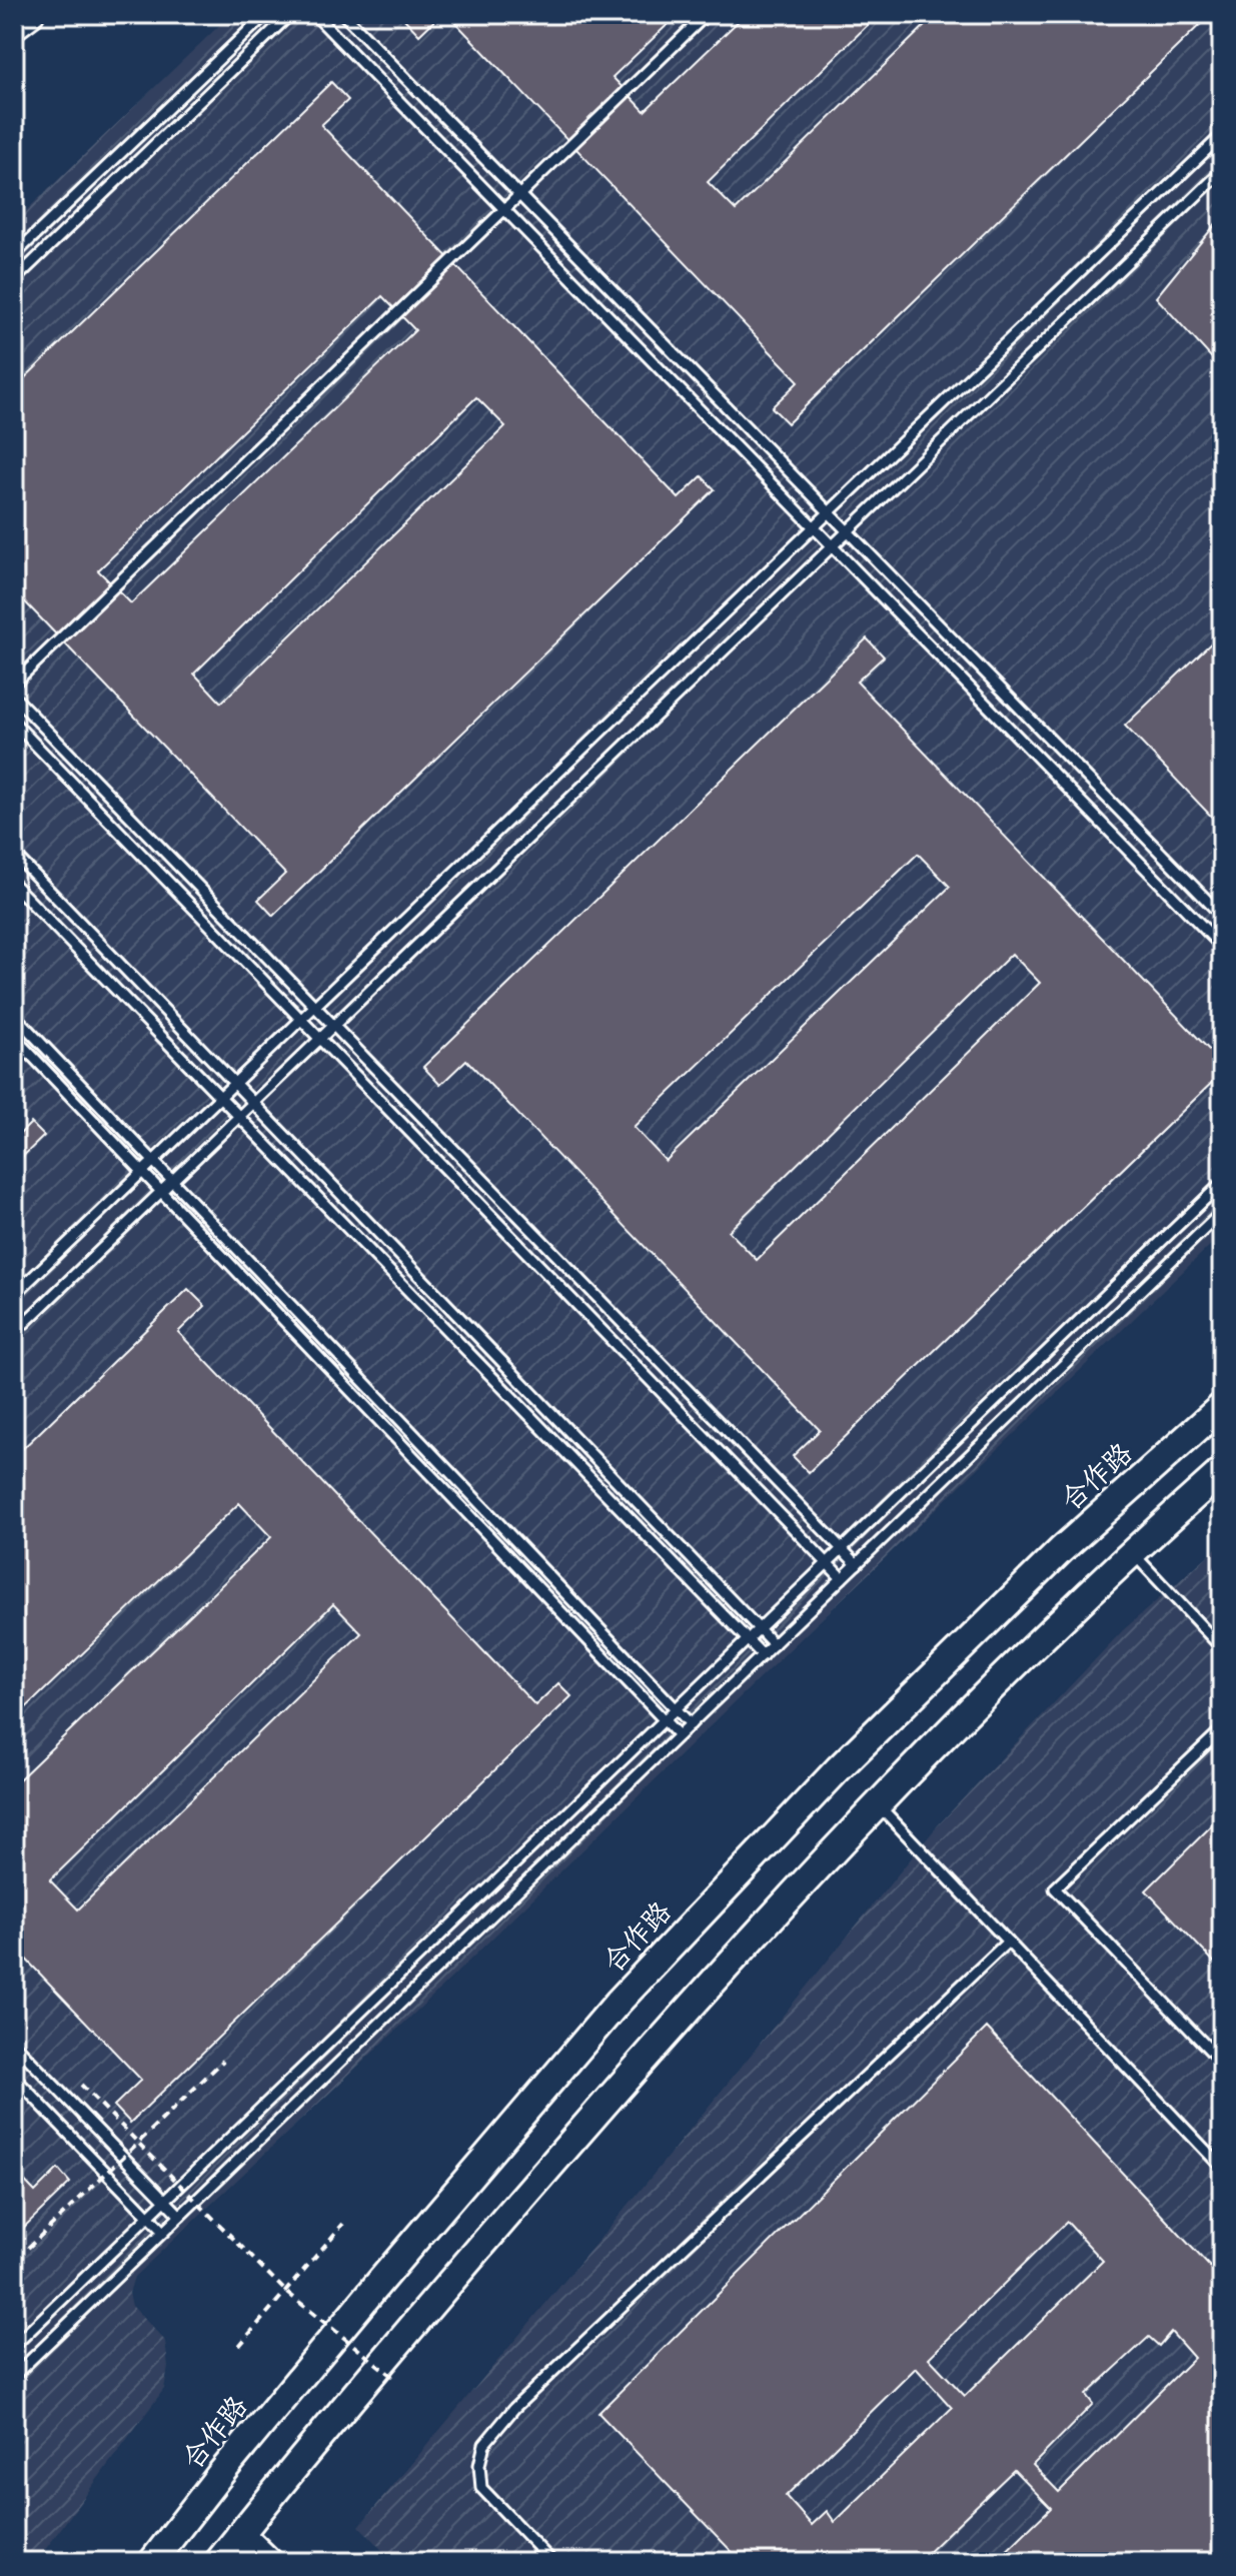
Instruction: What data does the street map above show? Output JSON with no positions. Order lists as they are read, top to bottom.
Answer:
{
  "streets": {
    "main road": ["合作路"]
  }
}
